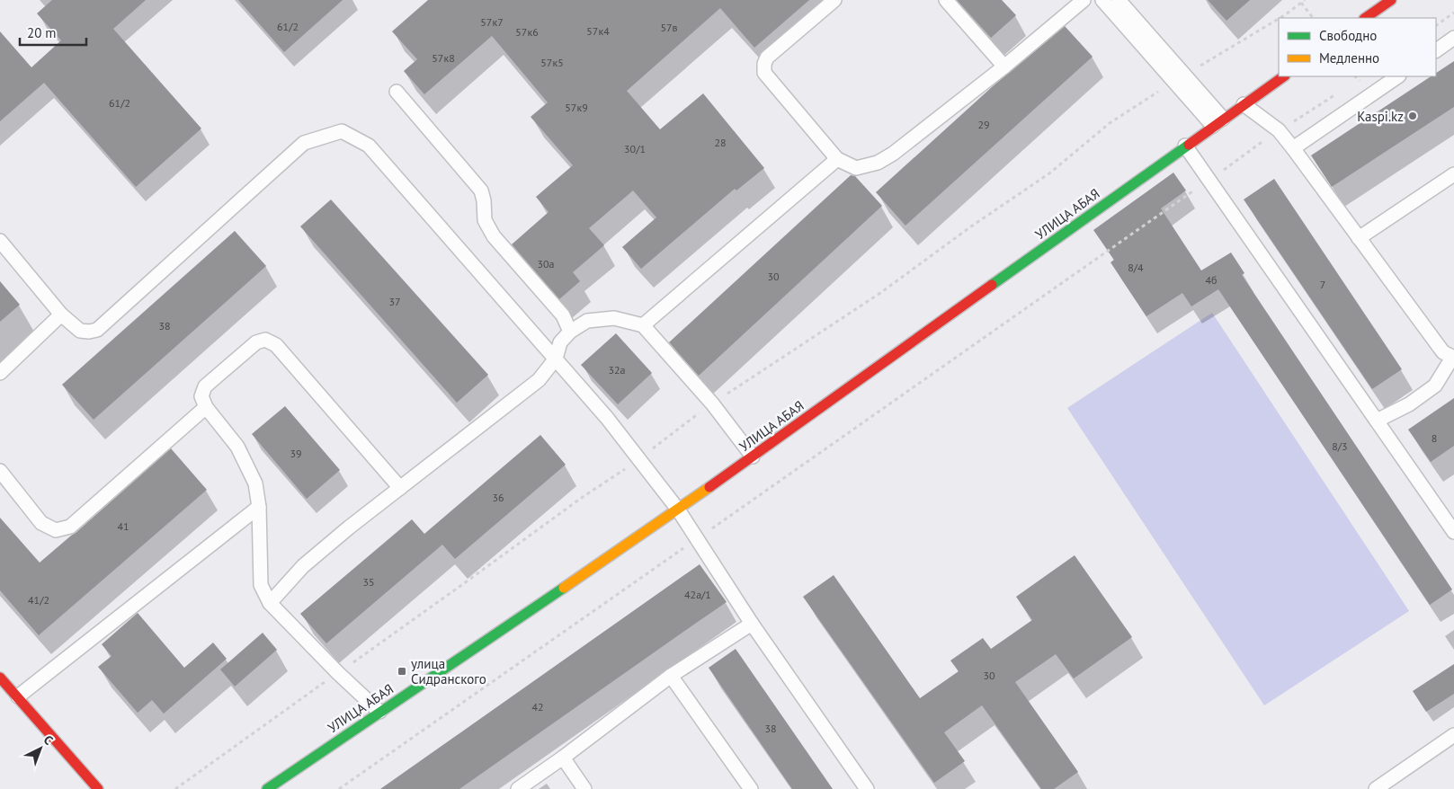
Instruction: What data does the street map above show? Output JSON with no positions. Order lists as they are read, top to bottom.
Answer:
{
  "streets": {
    "street": ["УЛИЦА АБАЯ"]
  },
  "places": {
    "other": ["Kaspi.kz"],
    "transit": ["улица Сидранского"]
  },
  "house_numbers": [
    "57к7",
    "61/2",
    "57в",
    "57к4",
    "57к6",
    "57к8",
    "57к5",
    "61/2",
    "57к9",
    "29",
    "28",
    "30/1",
    "30а",
    "8/4",
    "30",
    "4б",
    "7",
    "37",
    "38",
    "32а",
    "8",
    "8/3",
    "39",
    "36",
    "41",
    "35",
    "42а/1",
    "41/2",
    "30",
    "42",
    "38"
  ],
  "legend": ["Свободно", "Медленно"],
  "scale_bar": "20 m",
  "north": "top right"
}
